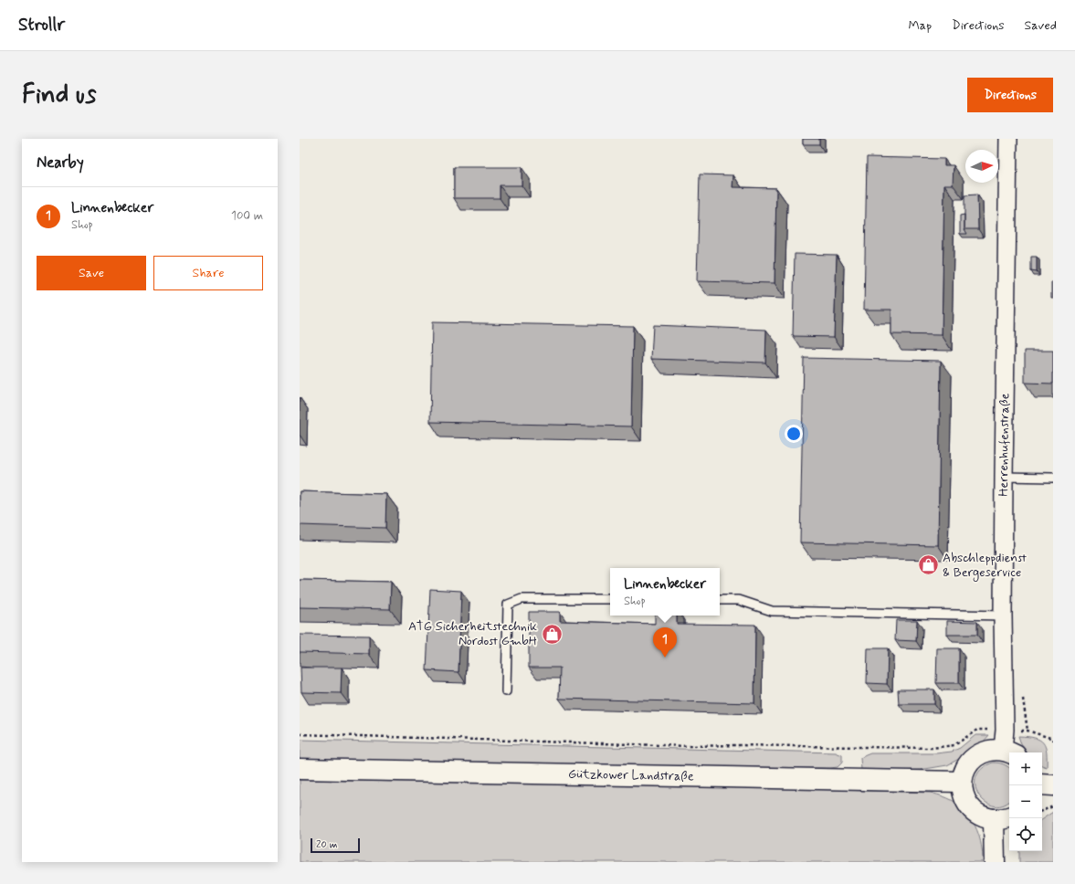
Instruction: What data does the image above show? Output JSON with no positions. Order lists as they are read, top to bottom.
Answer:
{
  "streets": {
    "main road": ["Gützkower Landstraße"],
    "street": ["Herrenhufenstraße"]
  },
  "places": {
    "shop": ["Abschleppdienst & Bergeservice", "ATG Sicherheitstechnik Nordost GmbH"]
  },
  "scale_bar": "20 m",
  "north": "right",
  "page": {
    "header": "Strollr",
    "nav": ["Map", "Directions", "Saved"],
    "buttons": [
      "Directions",
      ["Save", "Share"]
    ],
    "title": "Find us",
    "heading": "Nearby",
    "list": [
      {
        "mark": "1",
        "name": "Linnenbecker",
        "note": "Shop",
        "value": "100 m"
      }
    ],
    "popup": ["Linnenbecker", "Shop"],
    "pins": "1",
    "map_buttons": ["+", "−"],
    "scale": "20 m"
  }
}
